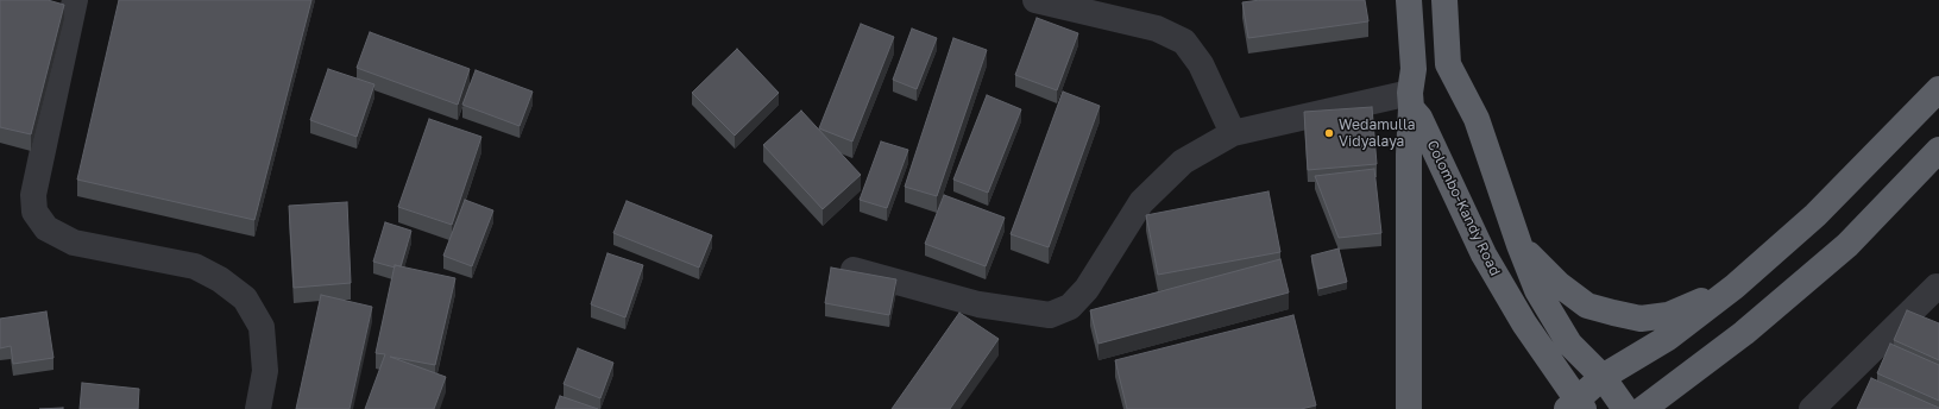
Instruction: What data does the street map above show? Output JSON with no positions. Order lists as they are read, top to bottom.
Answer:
{
  "streets": {
    "highway": ["Colombo-Kandy Road"]
  },
  "places": ["Wedamulla Vidyalaya"]
}
